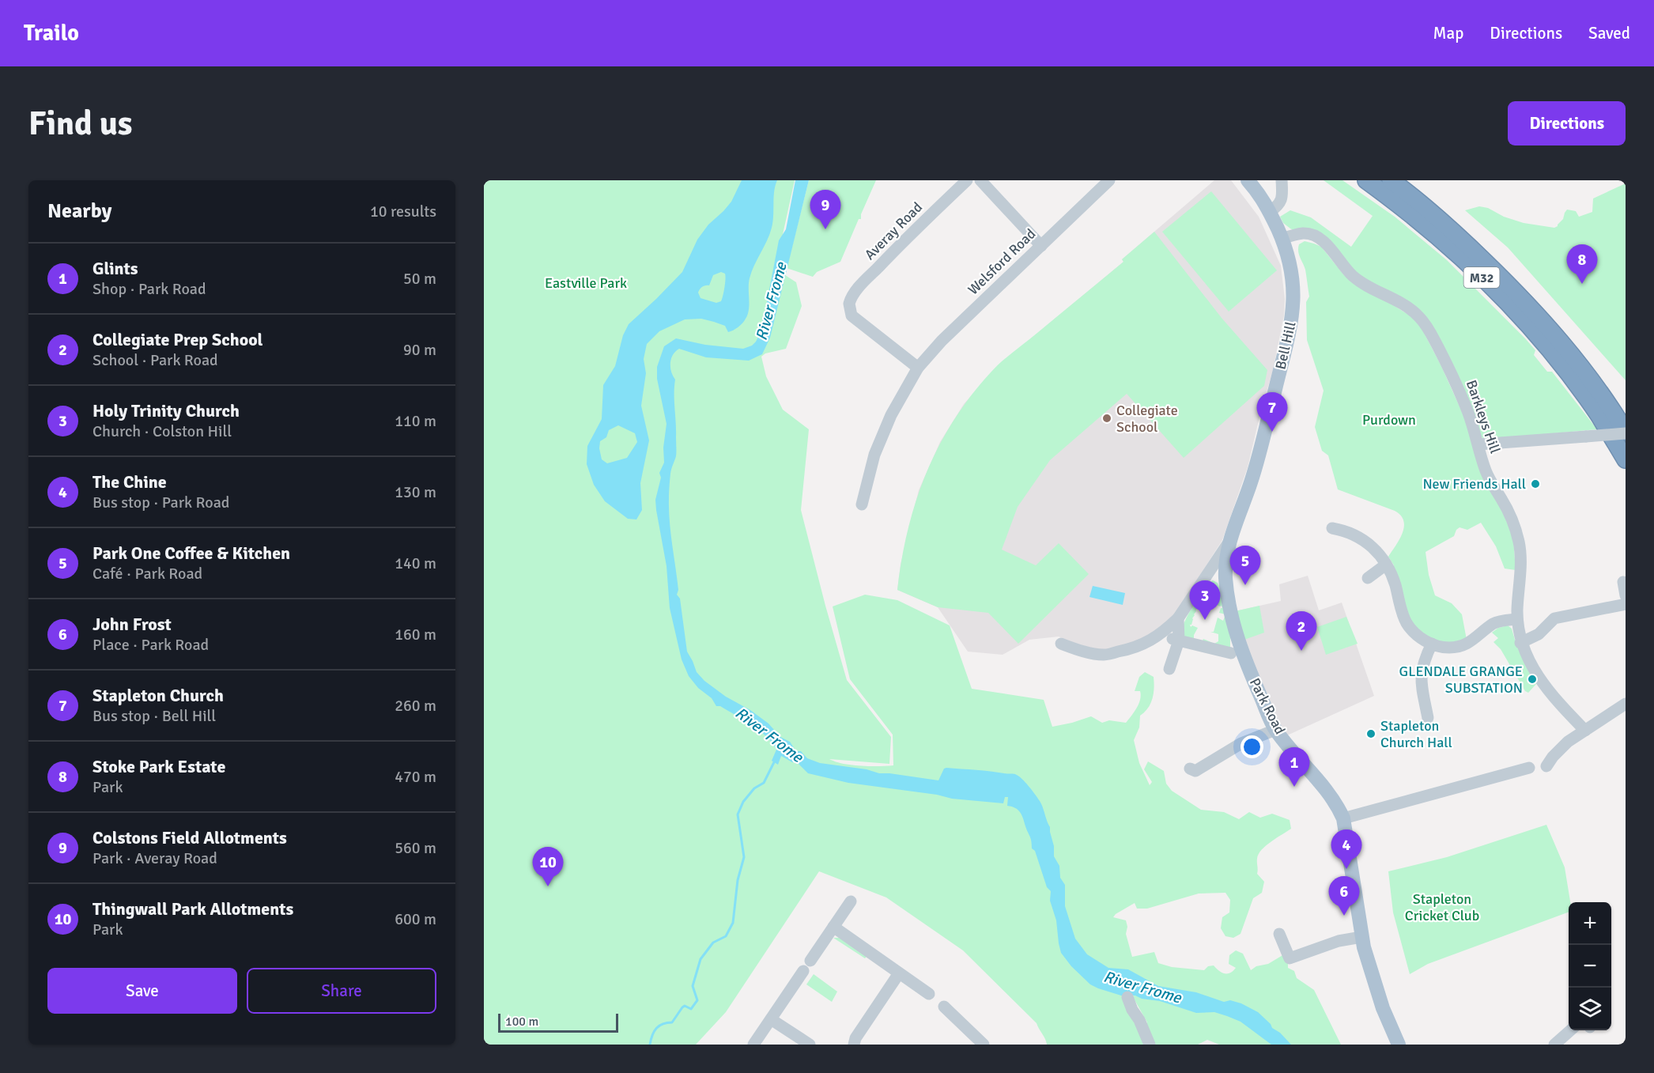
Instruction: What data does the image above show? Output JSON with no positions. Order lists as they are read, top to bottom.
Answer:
{
  "streets": {
    "highway": ["M32"],
    "main road": ["Bell Hill", "Park Road"],
    "street": ["Averay Road", "Welsford Road", "Barkleys Hill"]
  },
  "crossings": [
    ["Averay Road", "Welsford Road"],
    ["Bell Hill", "Barkleys Hill"],
    ["Bell Hill", "Park Road"]
  ],
  "water": ["River Frome"],
  "parks": ["Eastville Park", "Purdown", "Stapleton Cricket Club"],
  "places": [
    "Collegiate School",
    "New Friends Hall",
    "GLENDALE GRANGE SUBSTATION",
    "Stapleton Church Hall"
  ],
  "scale_bar": "100 m",
  "page": {
    "header": "Trailo",
    "nav": ["Map", "Directions", "Saved"],
    "buttons": [
      "Directions",
      ["Save", "Share"]
    ],
    "title": "Find us",
    "heading": ["Nearby", "10 results"],
    "pins": [
      "9",
      "8",
      "7",
      "5",
      "3",
      "2",
      "1",
      "4",
      "10",
      "6"
    ],
    "list": [
      {
        "mark": "1",
        "name": "Glints",
        "note": "Shop · Park Road",
        "value": "50 m"
      },
      {
        "mark": "2",
        "name": "Collegiate Prep School",
        "note": "School · Park Road",
        "value": "90 m"
      },
      {
        "mark": "3",
        "name": "Holy Trinity Church",
        "note": "Church · Colston Hill",
        "value": "110 m"
      },
      {
        "mark": "4",
        "name": "The Chine",
        "note": "Bus stop · Park Road",
        "value": "130 m"
      },
      {
        "mark": "5",
        "name": "Park One Coffee & Kitchen",
        "note": "Café · Park Road",
        "value": "140 m"
      },
      {
        "mark": "6",
        "name": "John Frost",
        "note": "Place · Park Road",
        "value": "160 m"
      },
      {
        "mark": "7",
        "name": "Stapleton Church",
        "note": "Bus stop · Bell Hill",
        "value": "260 m"
      },
      {
        "mark": "8",
        "name": "Stoke Park Estate",
        "note": "Park",
        "value": "470 m"
      },
      {
        "mark": "9",
        "name": "Colstons Field Allotments",
        "note": "Park · Averay Road",
        "value": "560 m"
      },
      {
        "mark": "10",
        "name": "Thingwall Park Allotments",
        "note": "Park",
        "value": "600 m"
      }
    ],
    "map_buttons": ["+", "−"],
    "scale": "100 m"
  }
}
